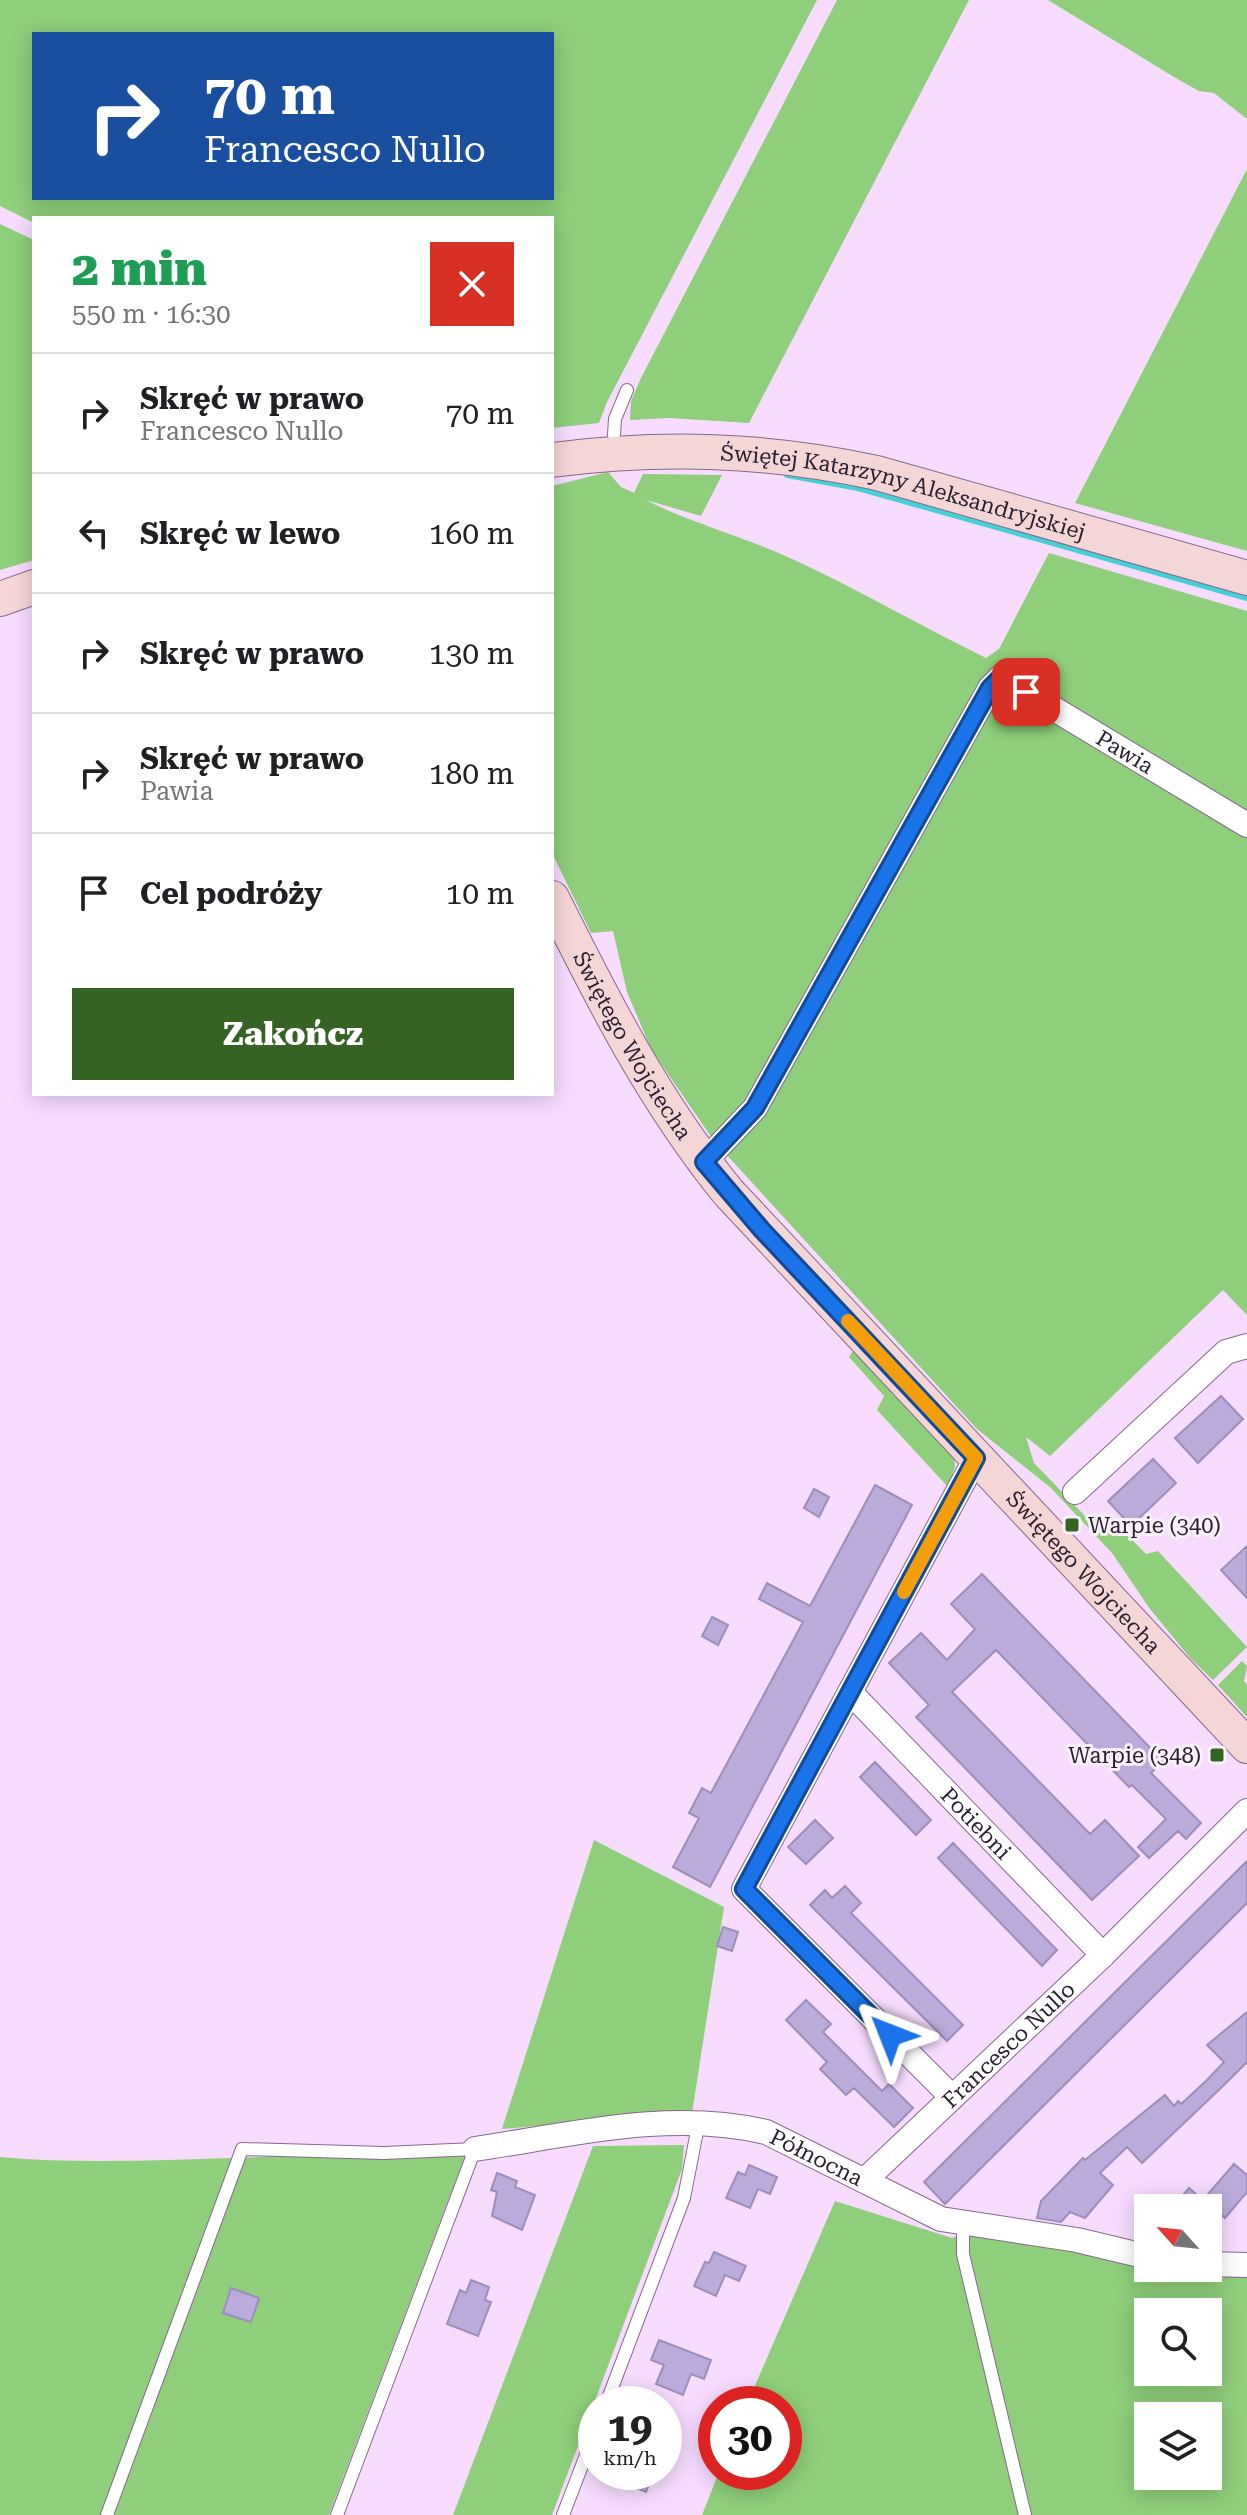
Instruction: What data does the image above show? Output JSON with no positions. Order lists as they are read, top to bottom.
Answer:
{
  "streets": {
    "street": [
      "Świętej Katarzyny Aleksandryjskiej",
      "Pawia",
      "Świętego Wojciecha",
      "Potiebni",
      "Francesco Nullo",
      "Północna"
    ]
  },
  "crossings": [
    ["Pawia", "Świętego Wojciecha"],
    ["Świętego Wojciecha", "Francesco Nullo"],
    ["Potiebni", "Francesco Nullo"]
  ],
  "places": {
    "transit": ["Warpie (340)", "Warpie (348)"]
  },
  "north": "top left",
  "page": {
    "turn": ["70 m", "Francesco Nullo"],
    "heading": ["2 min", "550 m · 16:30"],
    "list": [
      {
        "name": "Skręć w prawo",
        "note": "Francesco Nullo",
        "value": "70 m"
      },
      {
        "name": "Skręć w lewo",
        "value": "160 m"
      },
      {
        "name": "Skręć w prawo",
        "value": "130 m"
      },
      {
        "name": "Skręć w prawo",
        "note": "Pawia",
        "value": "180 m"
      },
      {
        "name": "Cel podróży",
        "value": "10 m"
      }
    ],
    "buttons": "Zakończ",
    "speed": "19 km/h",
    "limit": "30"
  }
}
